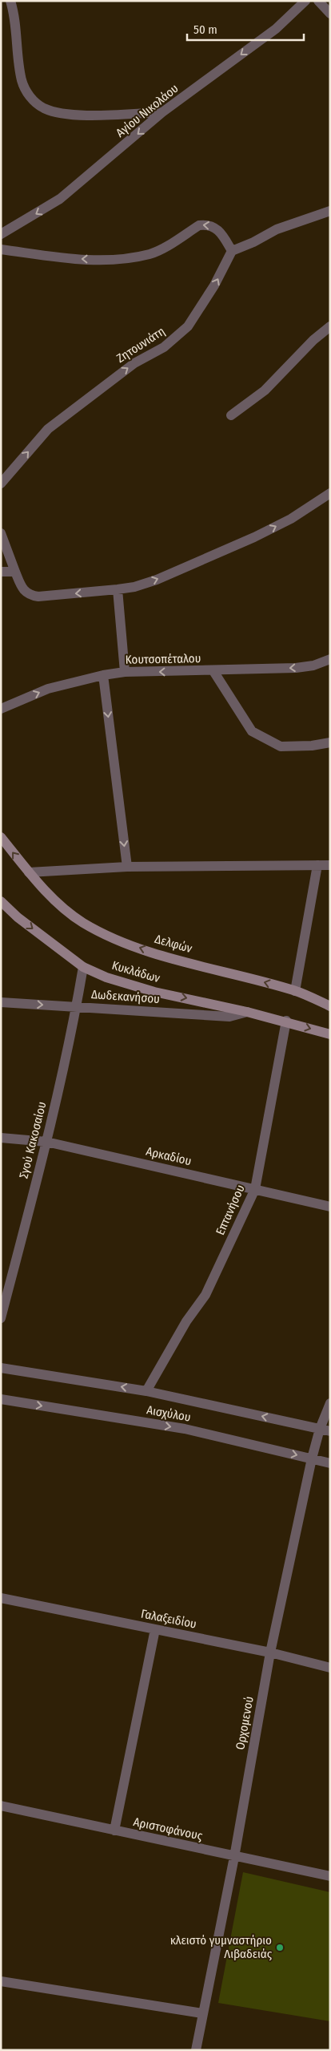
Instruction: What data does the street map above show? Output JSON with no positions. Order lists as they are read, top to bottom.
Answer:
{
  "streets": {
    "main road": ["Δελφών", "Κυκλάδων"],
    "street": [
      "Αγίου Νικολάου",
      "Ζητουνιάτη",
      "Κουτσοπέταλου",
      "Δωδεκανήσου",
      "Σγού Κακοσαίου",
      "Αρκαδίου",
      "Επτανήσου",
      "Αισχύλου",
      "Γαλαξειδίου",
      "Ορχομενού",
      "Αριστοφάνους"
    ]
  },
  "crossings": [
    ["Κυκλάδων", "Δωδεκανήσου"],
    ["Κυκλάδων", "Σγού Κακοσαίου"],
    ["Κυκλάδων", "Επτανήσου"],
    ["Δωδεκανήσου", "Σγού Κακοσαίου"],
    ["Σγού Κακοσαίου", "Αρκαδίου"],
    ["Αρκαδίου", "Επτανήσου"],
    ["Επτανήσου", "Αισχύλου"],
    ["Αισχύλου", "Ορχομενού"],
    ["Γαλαξειδίου", "Ορχομενού"],
    ["Ορχομενού", "Αριστοφάνους"]
  ],
  "one_way": [
    "Αγίου Νικολάου",
    "Ζητουνιάτη",
    "Δελφών",
    "Κυκλάδων"
  ],
  "places": ["κλειστό γυμναστήριο Λιβαδειάς"],
  "scale_bar": "50 m"
}
